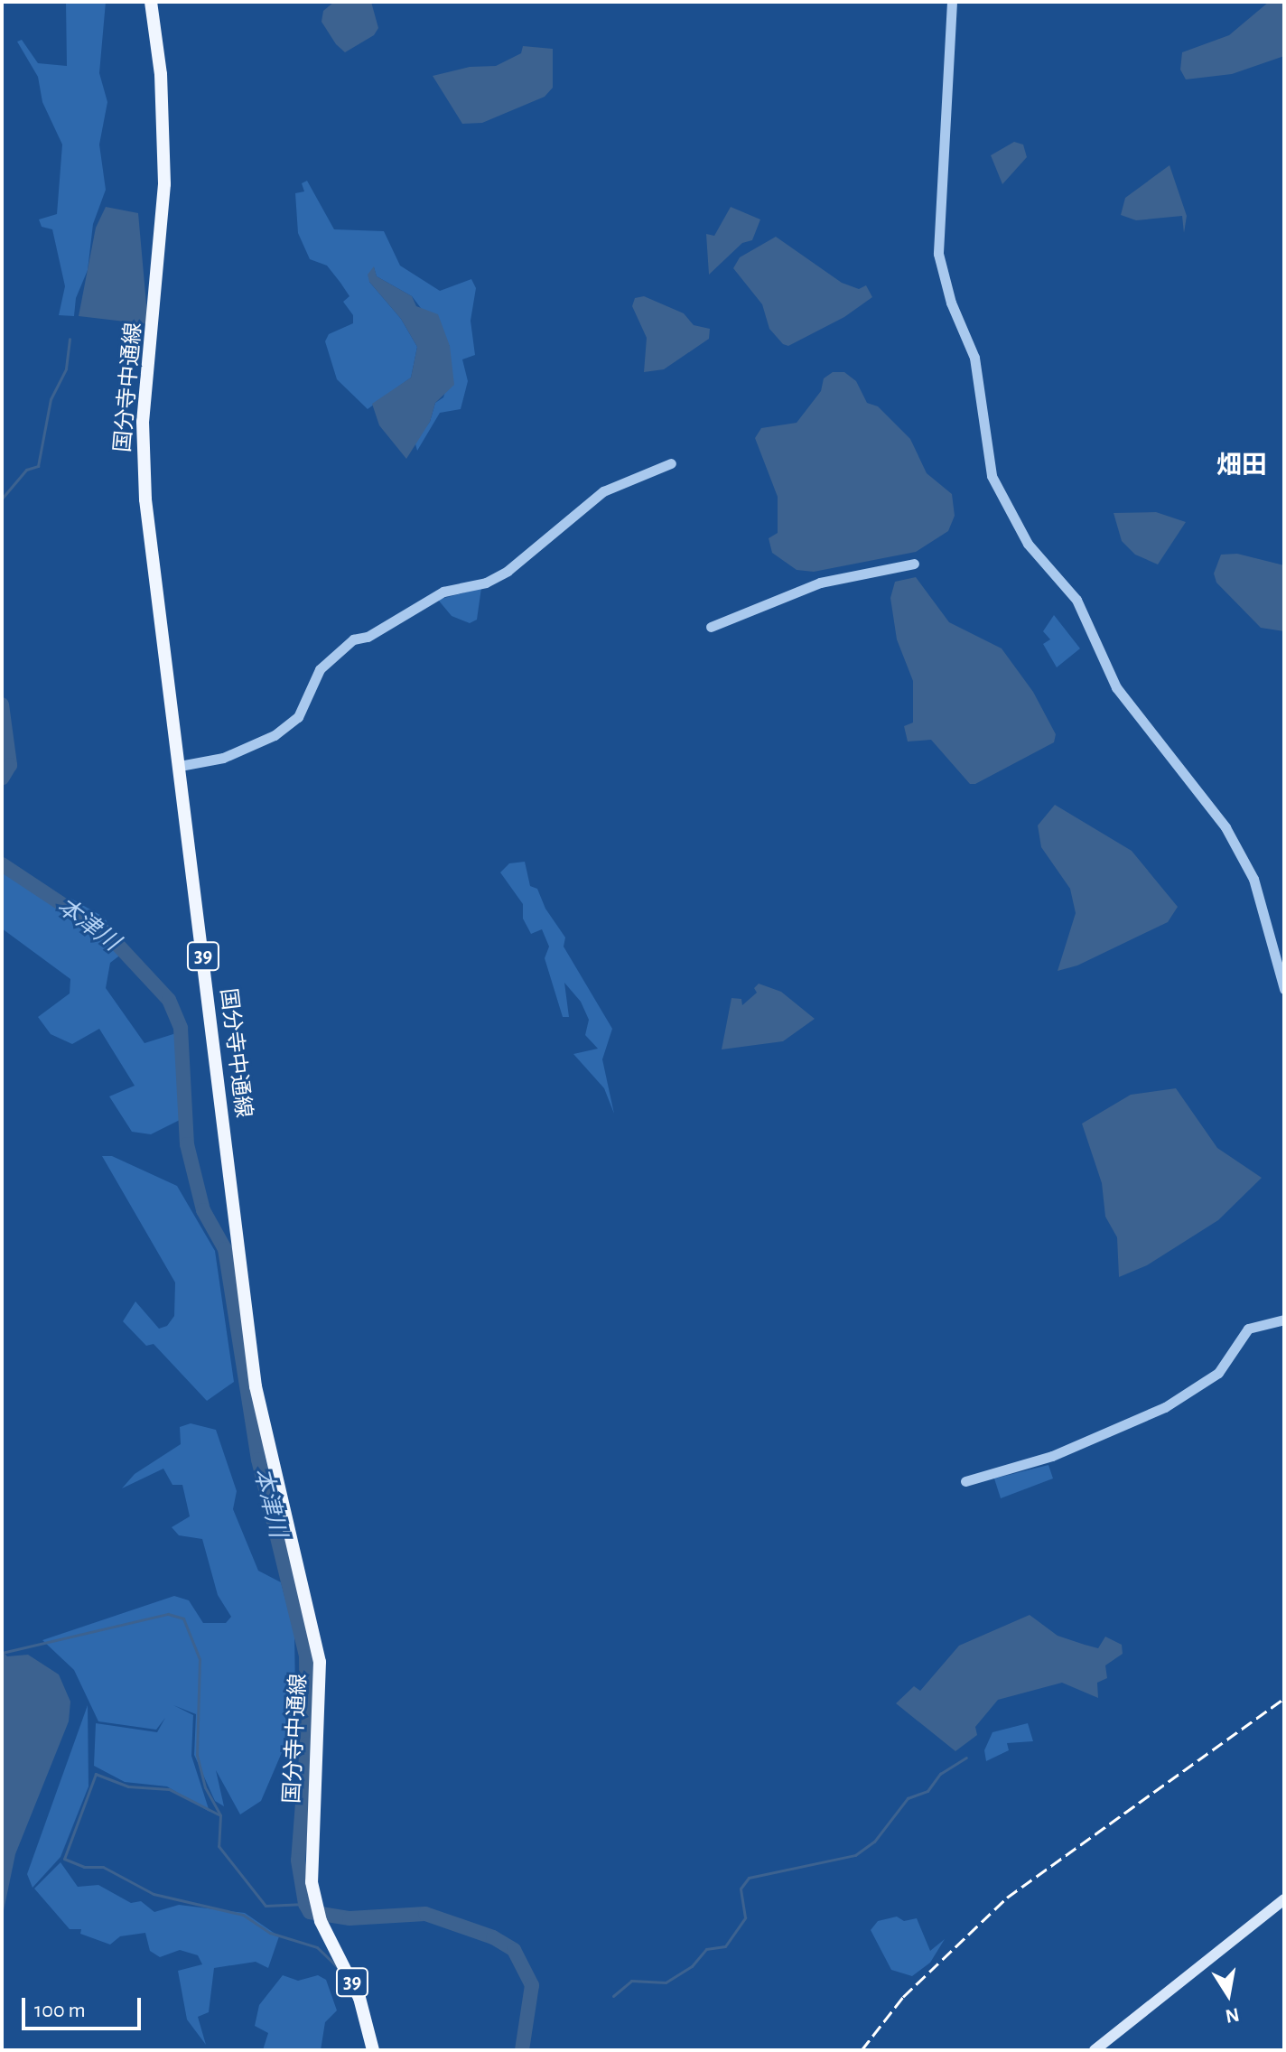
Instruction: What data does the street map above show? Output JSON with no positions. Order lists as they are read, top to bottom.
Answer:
{
  "streets": {
    "main road": ["国分寺中通線", "39"]
  },
  "districts": ["畑田"],
  "water": ["本津川"],
  "scale_bar": "100 m",
  "north": "bottom"
}
